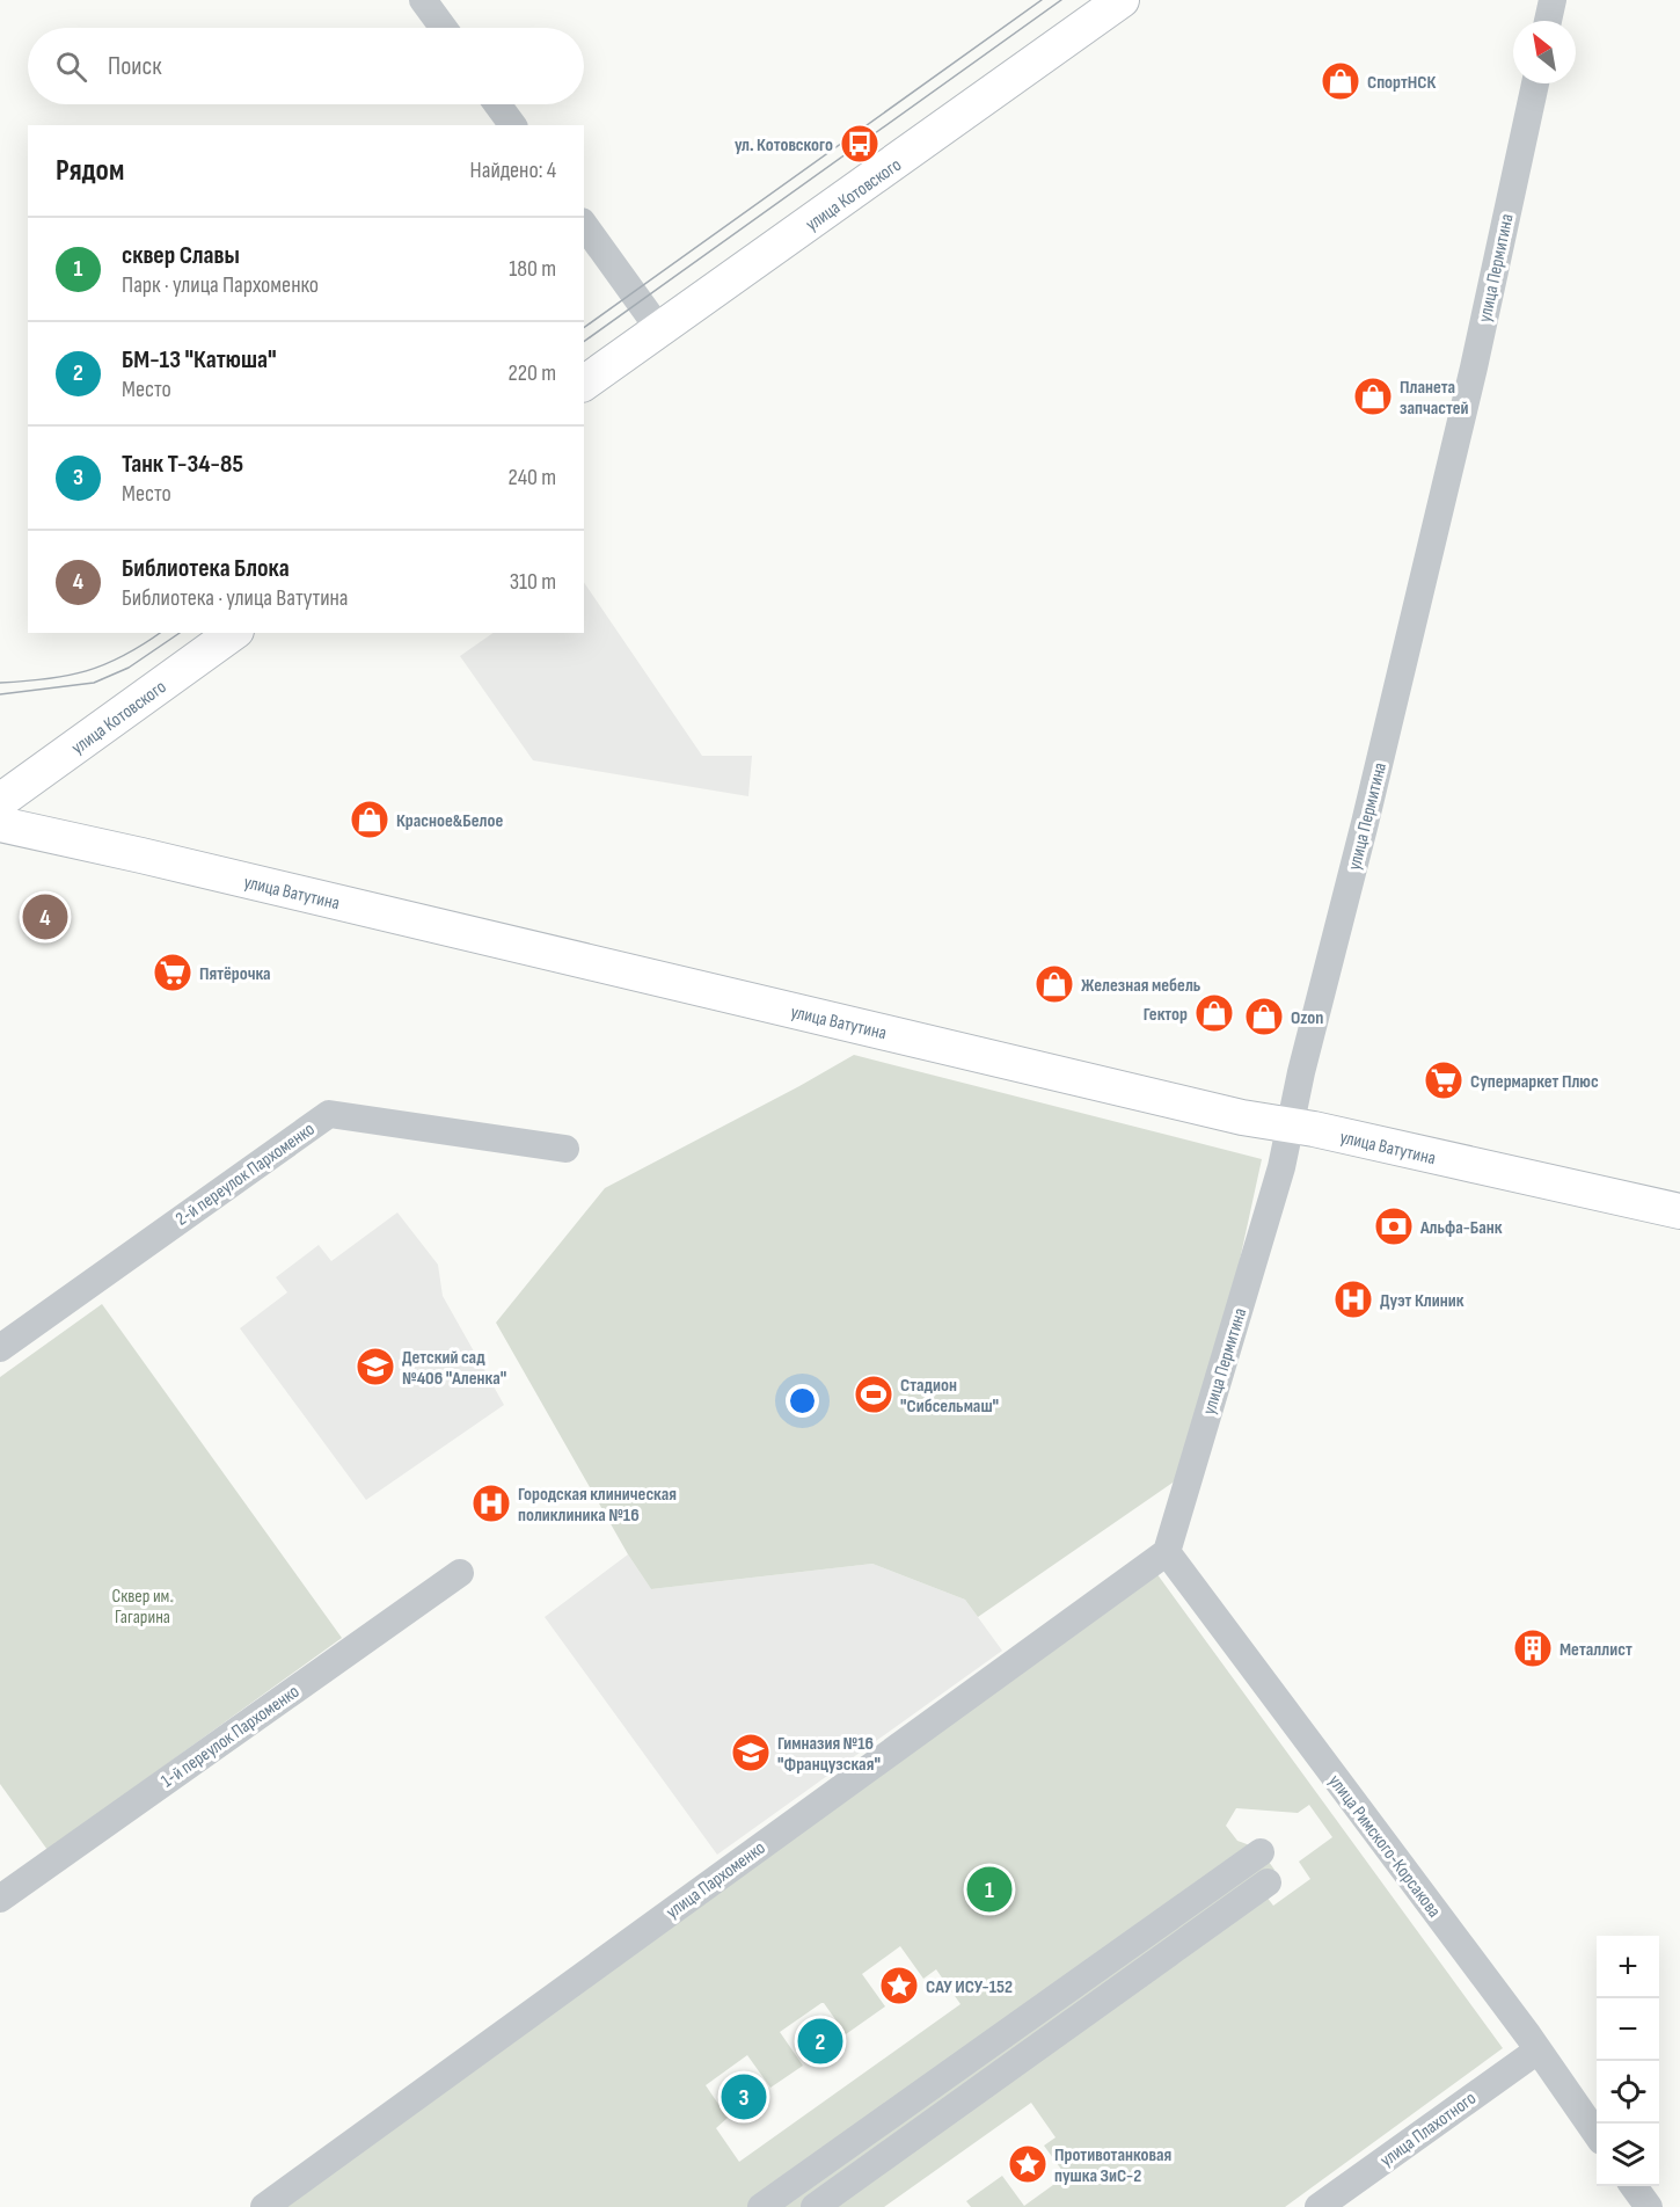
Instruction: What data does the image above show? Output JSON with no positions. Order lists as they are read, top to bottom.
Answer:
{
  "streets": {
    "main road": ["улица Котовского", "улица Ватутина"],
    "street": [
      "улица Пермитина",
      "2-й переулок Пархоменко",
      "1-й переулок Пархоменко",
      "улица Римского-Корсакова",
      "улица Пархоменко",
      "улица Плахотного"
    ]
  },
  "crossings": [
    ["улица Пермитина", "улица Ватутина"],
    ["улица Пермитина", "улица Римского-Корсакова"],
    ["улица Пермитина", "улица Пархоменко"],
    ["улица Римского-Корсакова", "улица Пархоменко"],
    ["улица Римского-Корсакова", "улица Плахотного"]
  ],
  "parks": ["Сквер им. Гагарина"],
  "places": {
    "shop": [
      "СпортНСК",
      "Планета запчастей",
      "Красное&Белое",
      "Железная мебель",
      "Гектор",
      "Ozon"
    ],
    "bus stop": ["ул. Котовского"],
    "supermarket": ["Пятёрочка", "Супермаркет Плюс"],
    "bank": ["Альфа-Банк"],
    "hospital": ["Дуэт Клиник", "Городская клиническая поликлиника №16"],
    "school or university": ["Детский сад №406 \"Аленка\"", "Гимназия №16 \"Французская\""],
    "sports": ["Стадион \"Сибсельмаш\""],
    "building": ["Металлист"],
    "place": ["САУ ИСУ-152", "Противотанковая пушка ЗиС-2"]
  },
  "north": "top left",
  "page": {
    "search": "Поиск",
    "heading": ["Рядом", "Найдено: 4"],
    "list": [
      {
        "mark": "1",
        "name": "сквер Славы",
        "note": "Парк · улица Пархоменко",
        "value": "180 m"
      },
      {
        "mark": "2",
        "name": "БМ-13 \"Катюша\"",
        "note": "Место",
        "value": "220 m"
      },
      {
        "mark": "3",
        "name": "Танк Т-34-85",
        "note": "Место",
        "value": "240 m"
      },
      {
        "mark": "4",
        "name": "Библиотека Блока",
        "note": "Библиотека · улица Ватутина",
        "value": "310 m"
      }
    ],
    "pins": [
      "4",
      "1",
      "2",
      "3"
    ],
    "map_buttons": ["+", "−"]
  }
}
